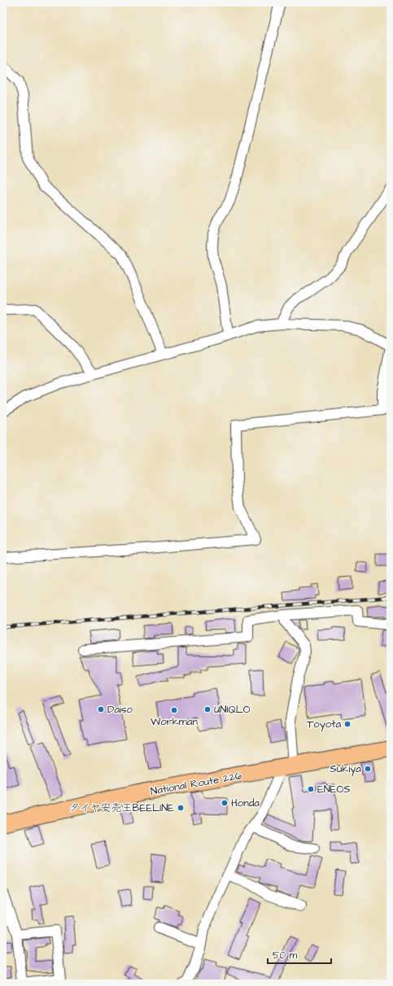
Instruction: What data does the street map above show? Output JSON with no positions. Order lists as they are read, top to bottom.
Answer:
{
  "streets": {
    "highway": ["National Route 226"]
  },
  "places": [
    "Daiso",
    "UNIQLO",
    "Workman",
    "Toyota",
    "Sukiya",
    "ENEOS",
    "Honda",
    "タイヤ安売王BEELINE"
  ],
  "scale_bar": "50 m"
}
